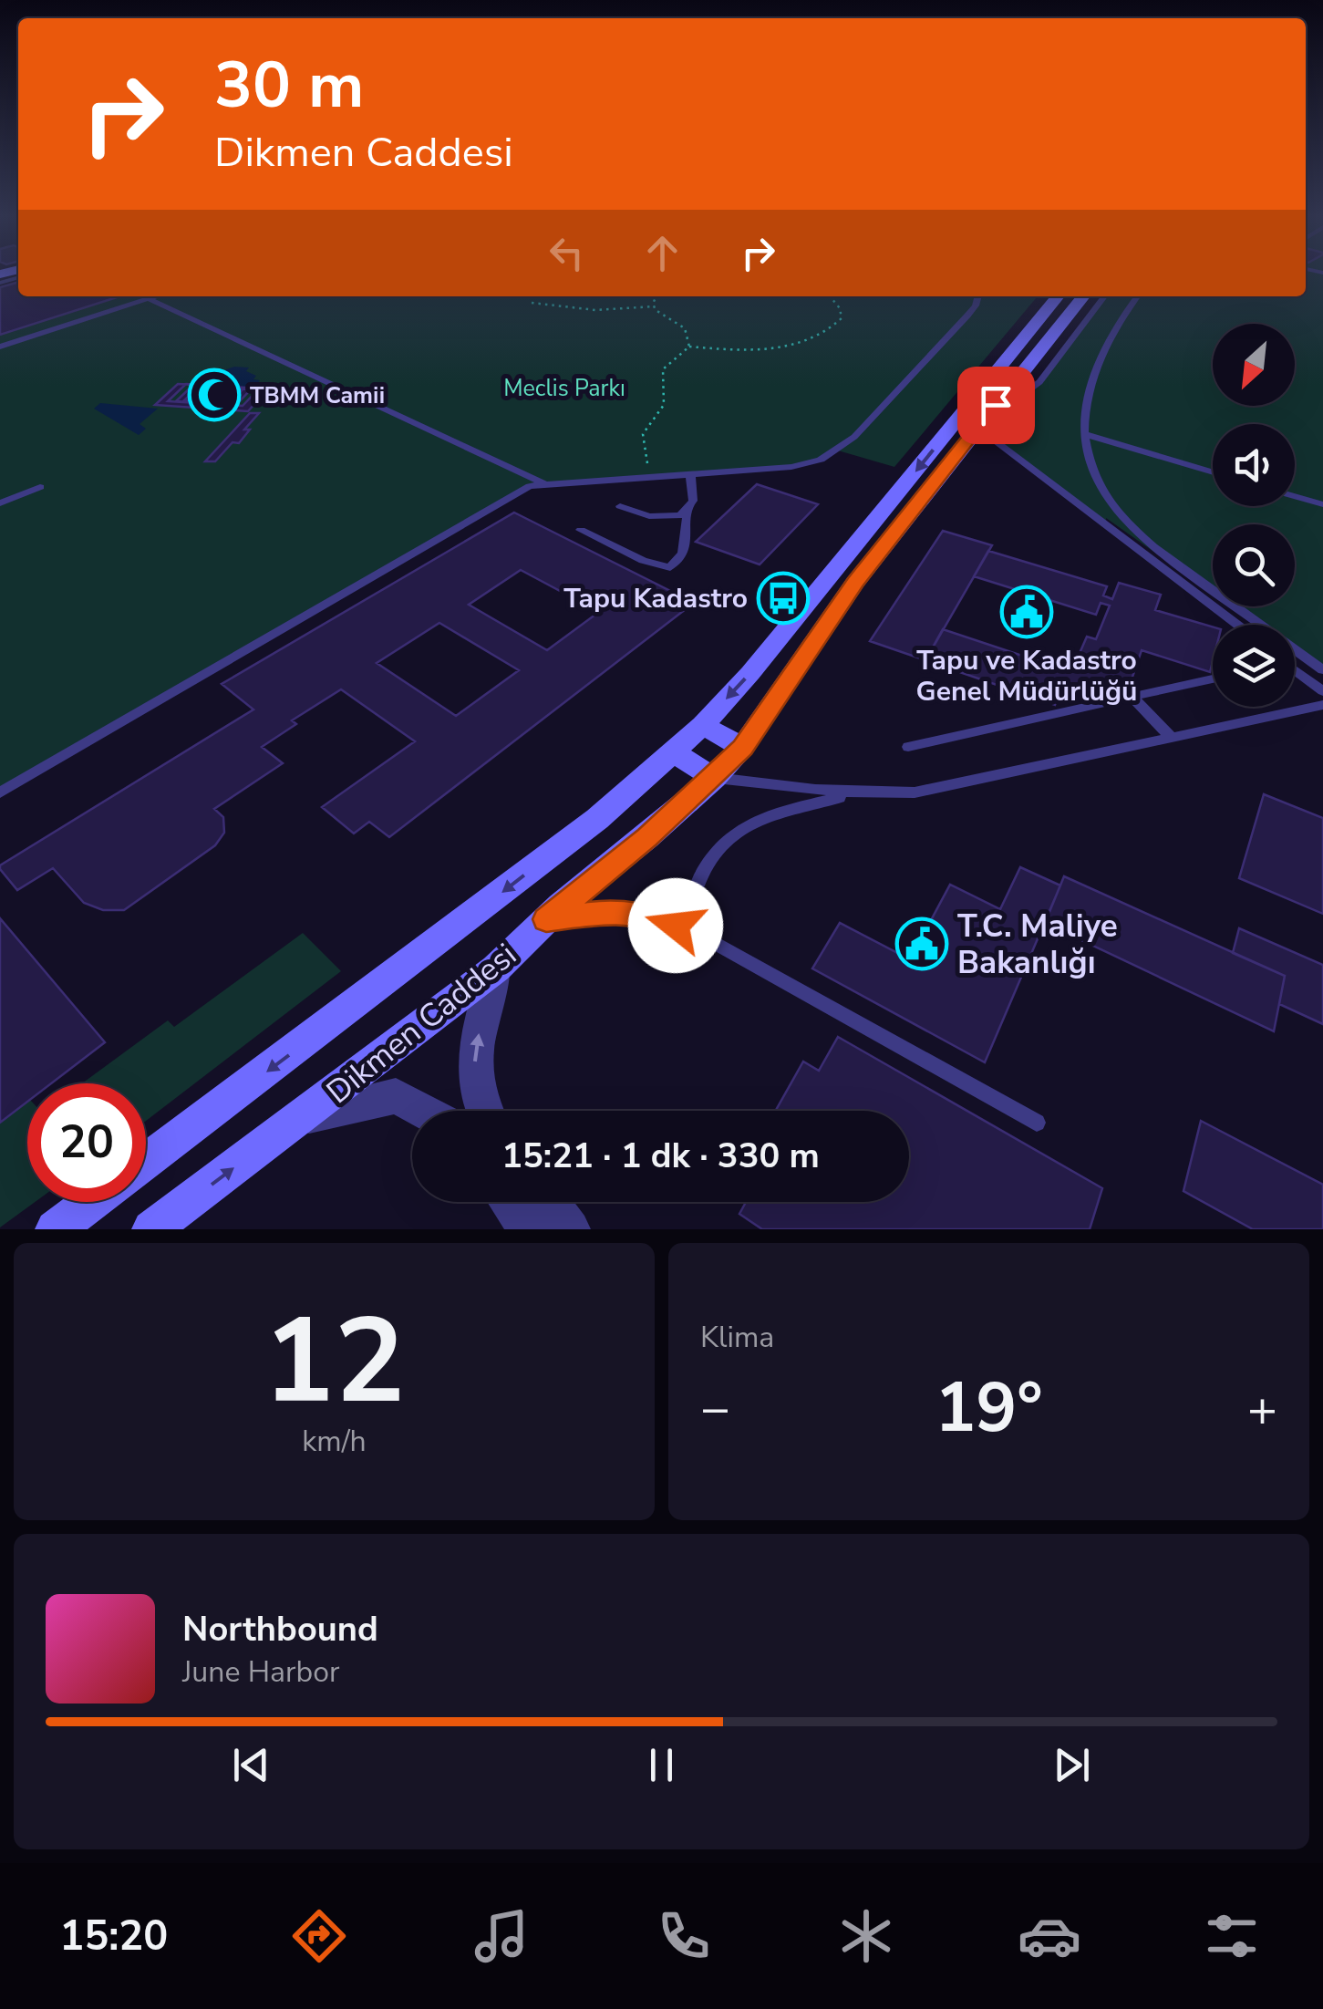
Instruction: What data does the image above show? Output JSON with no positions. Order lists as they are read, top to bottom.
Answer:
{
  "streets": {
    "main road": ["Dikmen Caddesi"]
  },
  "parks": ["Meclis Parkı"],
  "places": {
    "mosque": ["TBMM Camii"],
    "bus stop": ["Tapu Kadastro"],
    "public building": ["Tapu ve Kadastro Genel Müdürlüğü", "T.C. Maliye Bakanlığı"]
  },
  "north": "bottom left",
  "page": {
    "turn": ["30 m", "Dikmen Caddesi"],
    "limit": "20",
    "trip": "15:21 · 1 dk · 330 m",
    "tile": [
      ["12", "km/h"],
      "Klima"
    ],
    "heat": ["−", "19°", "+"],
    "song": ["Northbound", "June Harbor"],
    "tabs": "15:20"
  }
}
